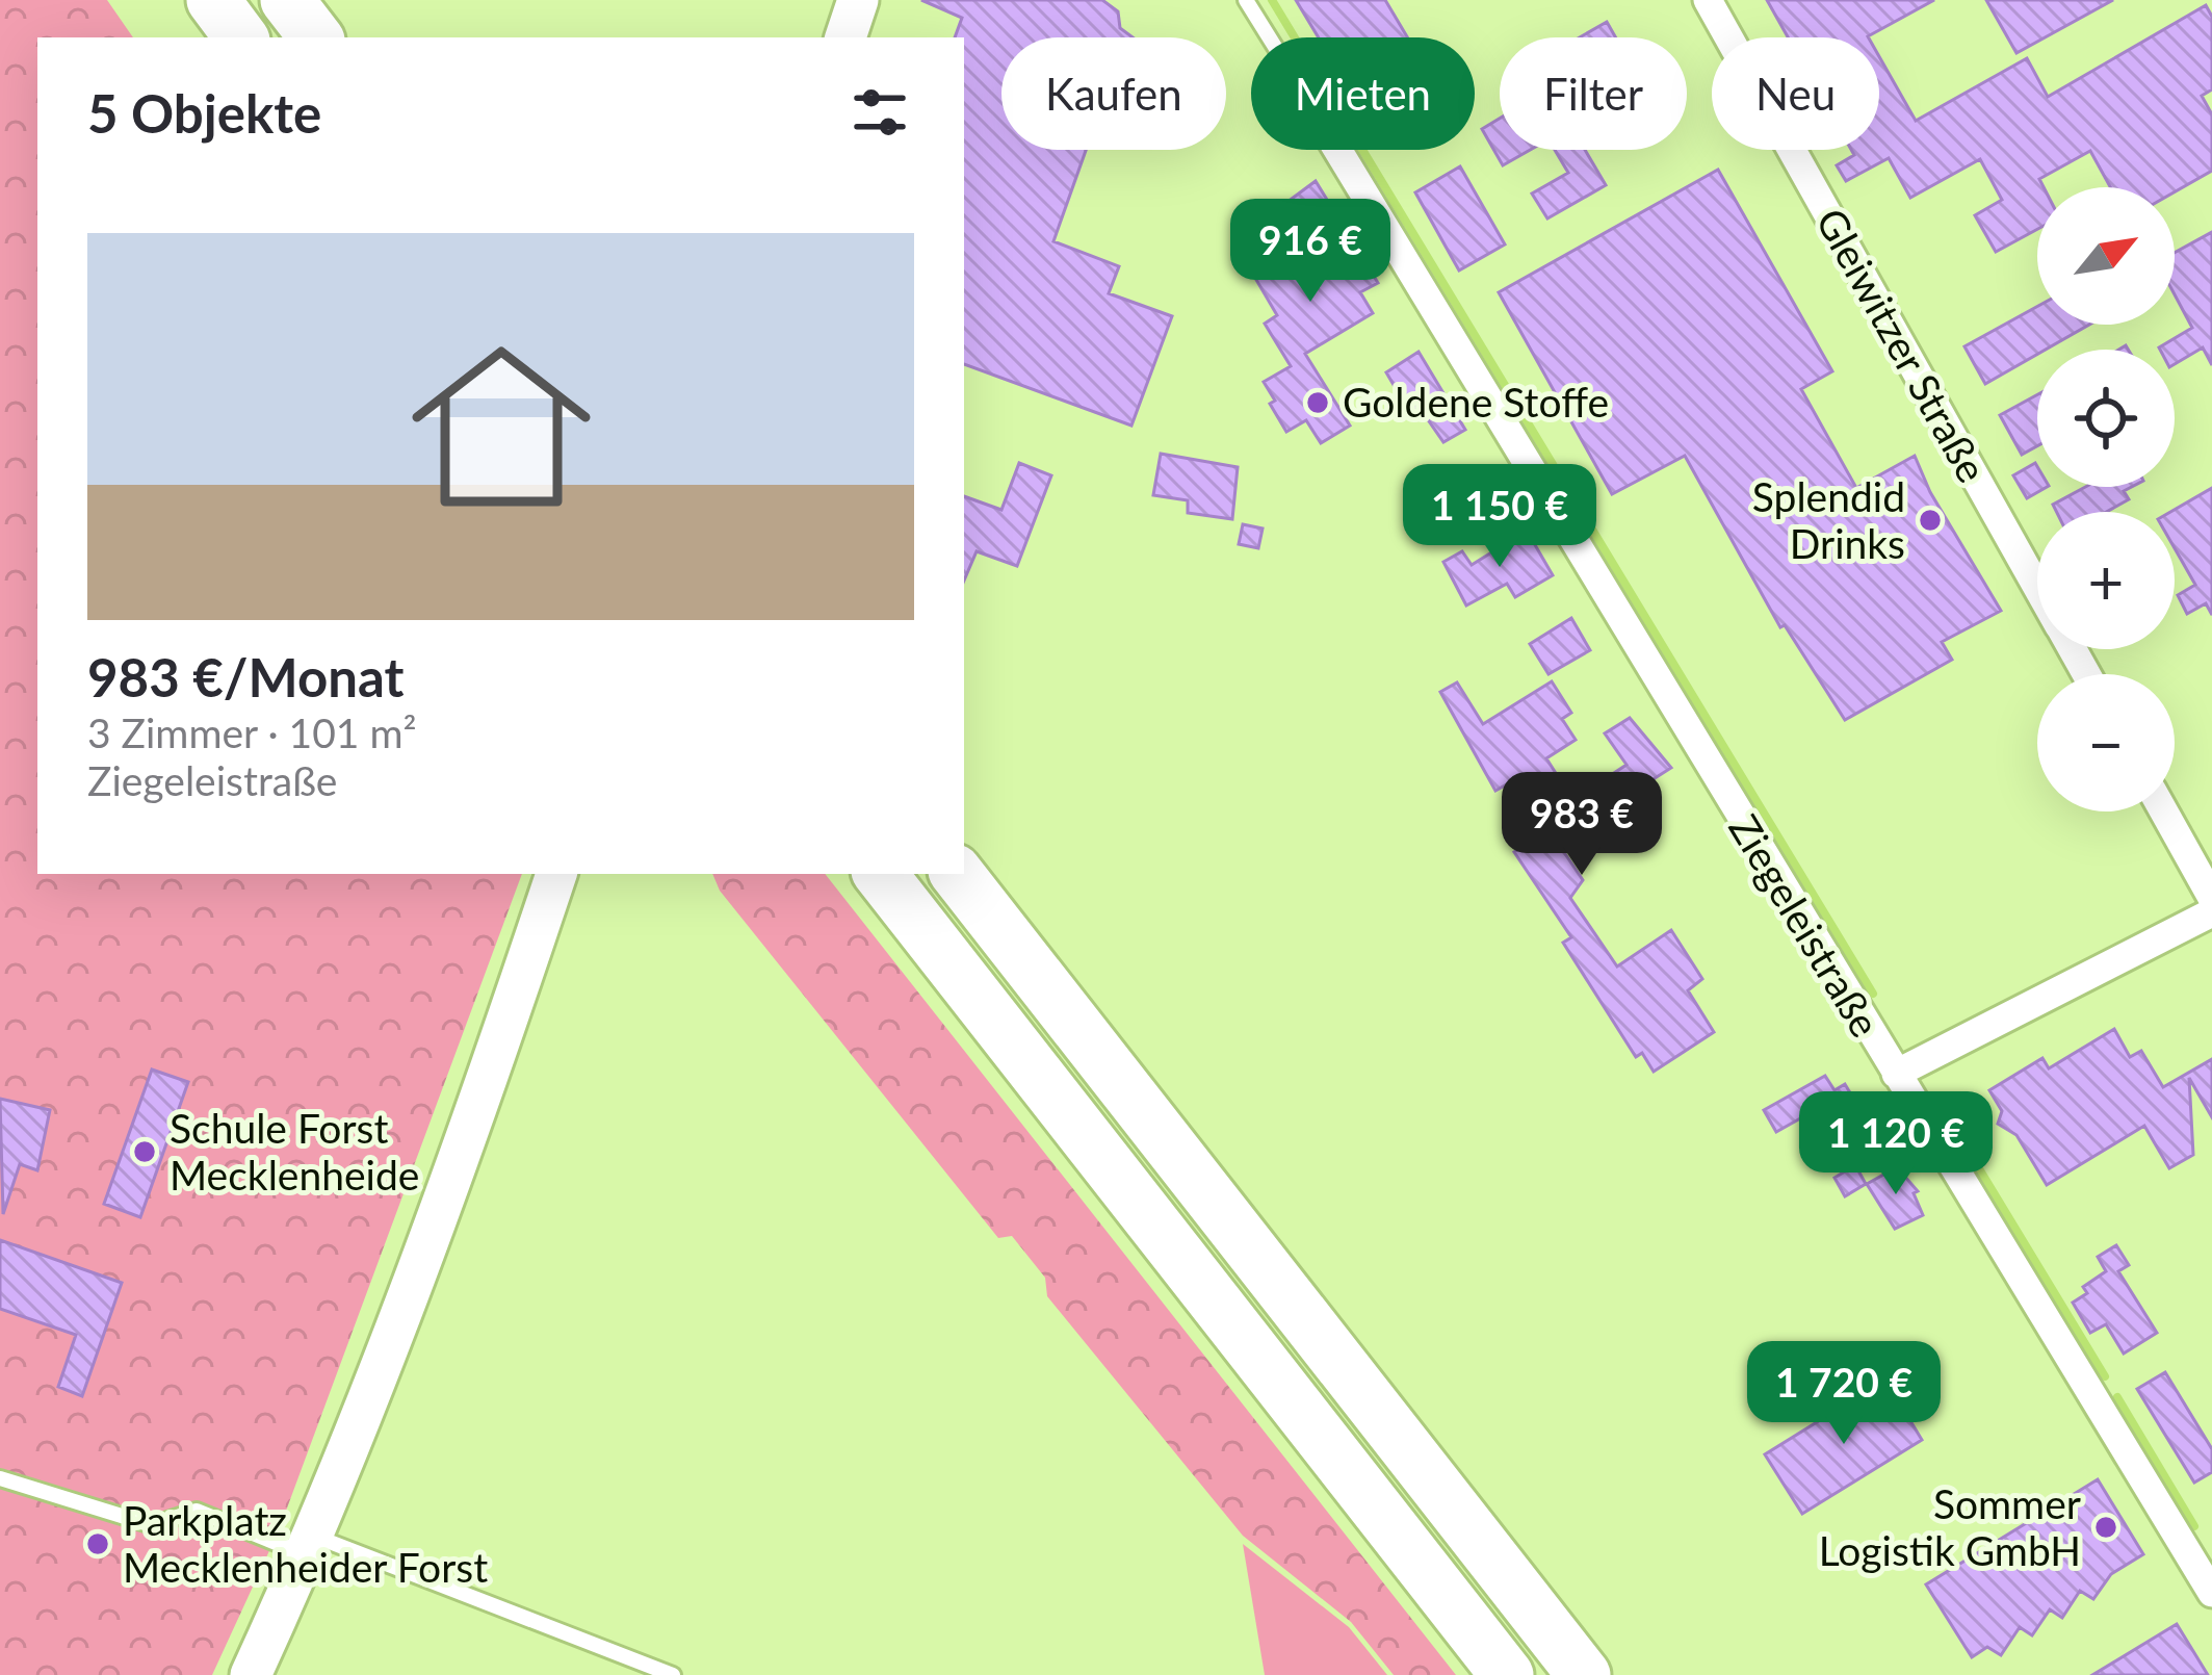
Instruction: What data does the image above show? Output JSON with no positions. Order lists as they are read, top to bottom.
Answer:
{
  "streets": {
    "street": ["Gleiwitzer Straße", "Ziegeleistraße"]
  },
  "places": [
    "Goldene Stoffe",
    "Splendid Drinks",
    "Schule Forst Mecklenheide",
    "Sommer Logistik GmbH",
    "Parkplatz Mecklenheider Forst"
  ],
  "north": "top right",
  "page": {
    "chip": [
      "Kaufen",
      "Mieten",
      "Filter",
      "Neu"
    ],
    "heading": "5 Objekte",
    "map_buttons": ["+", "−"],
    "list": [
      {
        "name": "983 €/Monat",
        "note": "3 Zimmer · 101 m² · Ziegeleistraße"
      }
    ],
    "price": [
      "916 €",
      "1 150 €",
      "983 €",
      "1 120 €",
      "1 720 €"
    ]
  }
}
